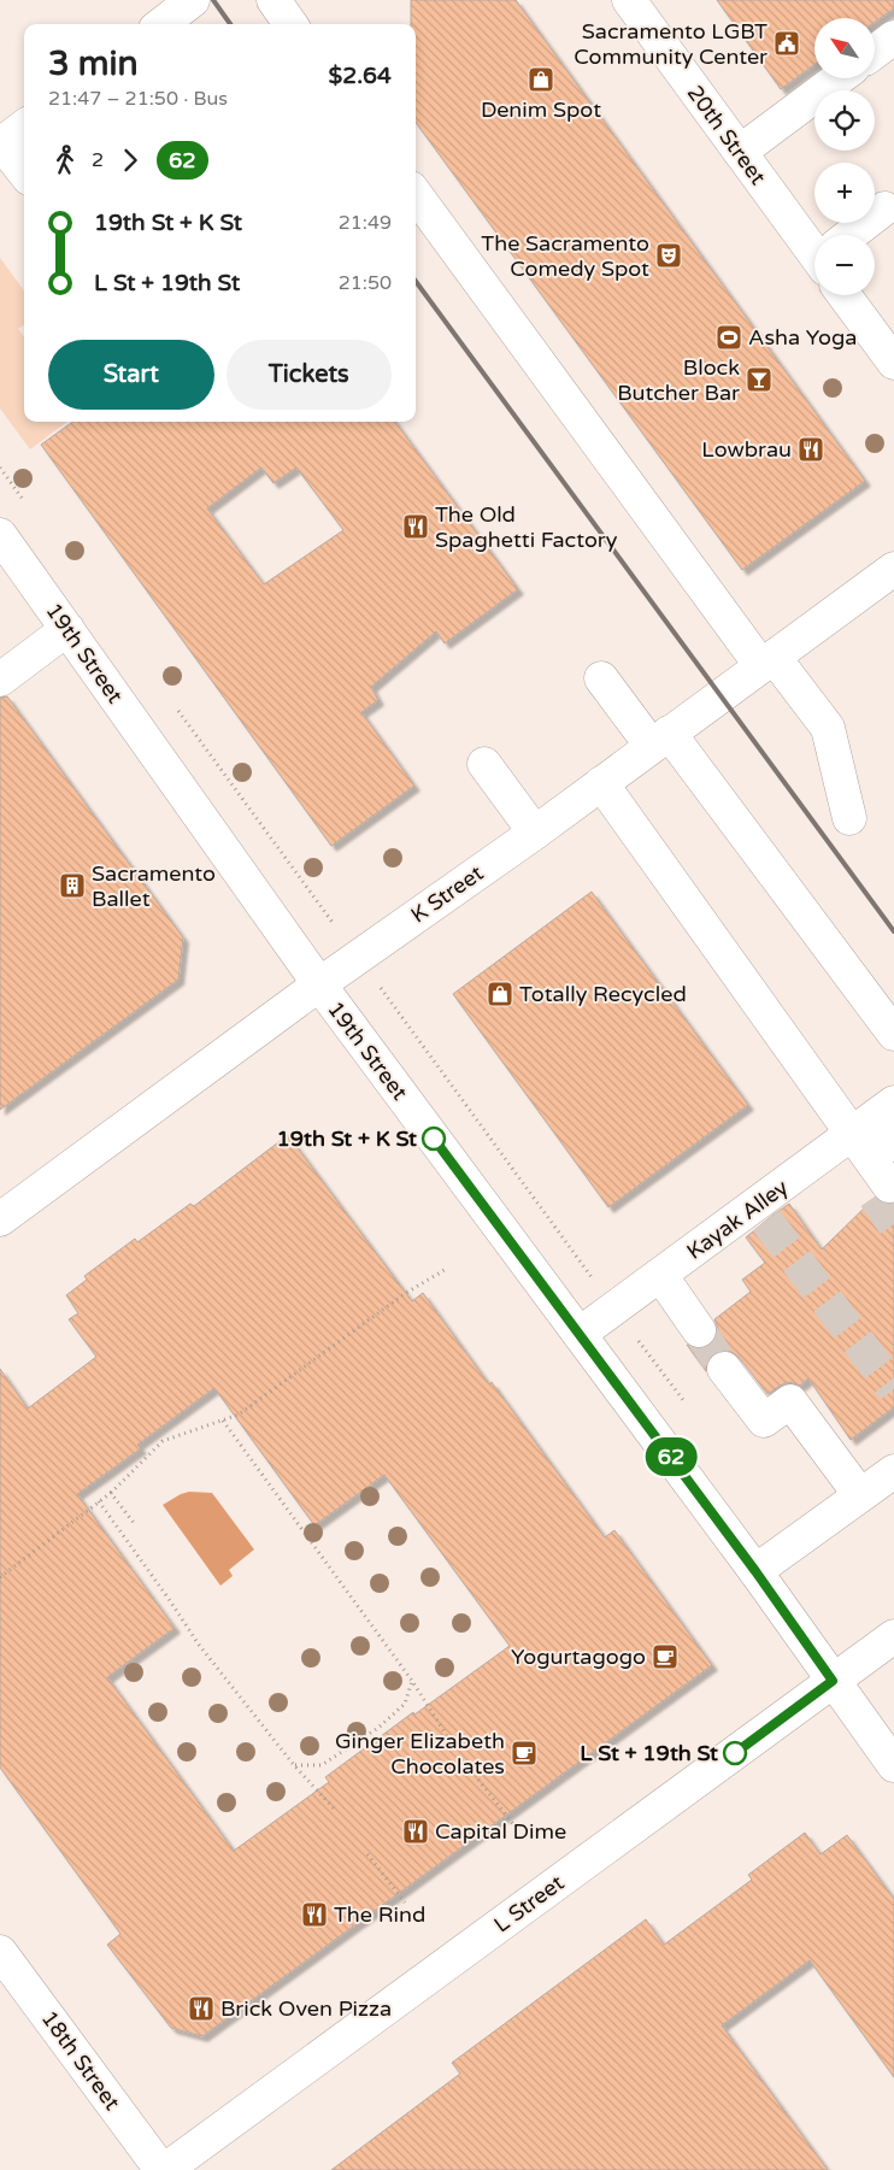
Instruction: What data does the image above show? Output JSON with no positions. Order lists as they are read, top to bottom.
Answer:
{
  "streets": {
    "main road": [
      "20th Street",
      "19th Street",
      "K Street",
      "Kayak Alley",
      "L Street",
      "18th Street"
    ]
  },
  "crossings": [
    ["19th Street", "K Street"],
    ["19th Street", "Kayak Alley"],
    ["19th Street", "L Street"],
    ["L Street", "18th Street"]
  ],
  "places": {
    "public building": ["Sacramento LGBT Community Center"],
    "shop": ["Denim Spot", "Totally Recycled"],
    "theatre": ["The Sacramento Comedy Spot"],
    "sports": ["Asha Yoga"],
    "bar": ["Block Butcher Bar"],
    "restaurant": [
      "Lowbrau",
      "The Old Spaghetti Factory",
      "Capital Dime",
      "The Rind",
      "Brick Oven Pizza"
    ],
    "building": ["Sacramento Ballet"],
    "other": ["19th St + K St", "L St + 19th St"],
    "cafe": ["Yogurtagogo", "Ginger Elizabeth Chocolates"]
  },
  "lines": ["bus line 62"],
  "north": "top left",
  "page": {
    "on_map": "62",
    "map_buttons": ["+", "−"],
    "heading": ["3 min", "21:47 – 21:50 · Bus", "$2.64"],
    "legs": ["2", "62"],
    "list": [
      {
        "name": "19th St + K St",
        "value": "21:49"
      },
      {
        "name": "L St + 19th St",
        "value": "21:50"
      }
    ],
    "buttons": ["Start", "Tickets"]
  }
}
